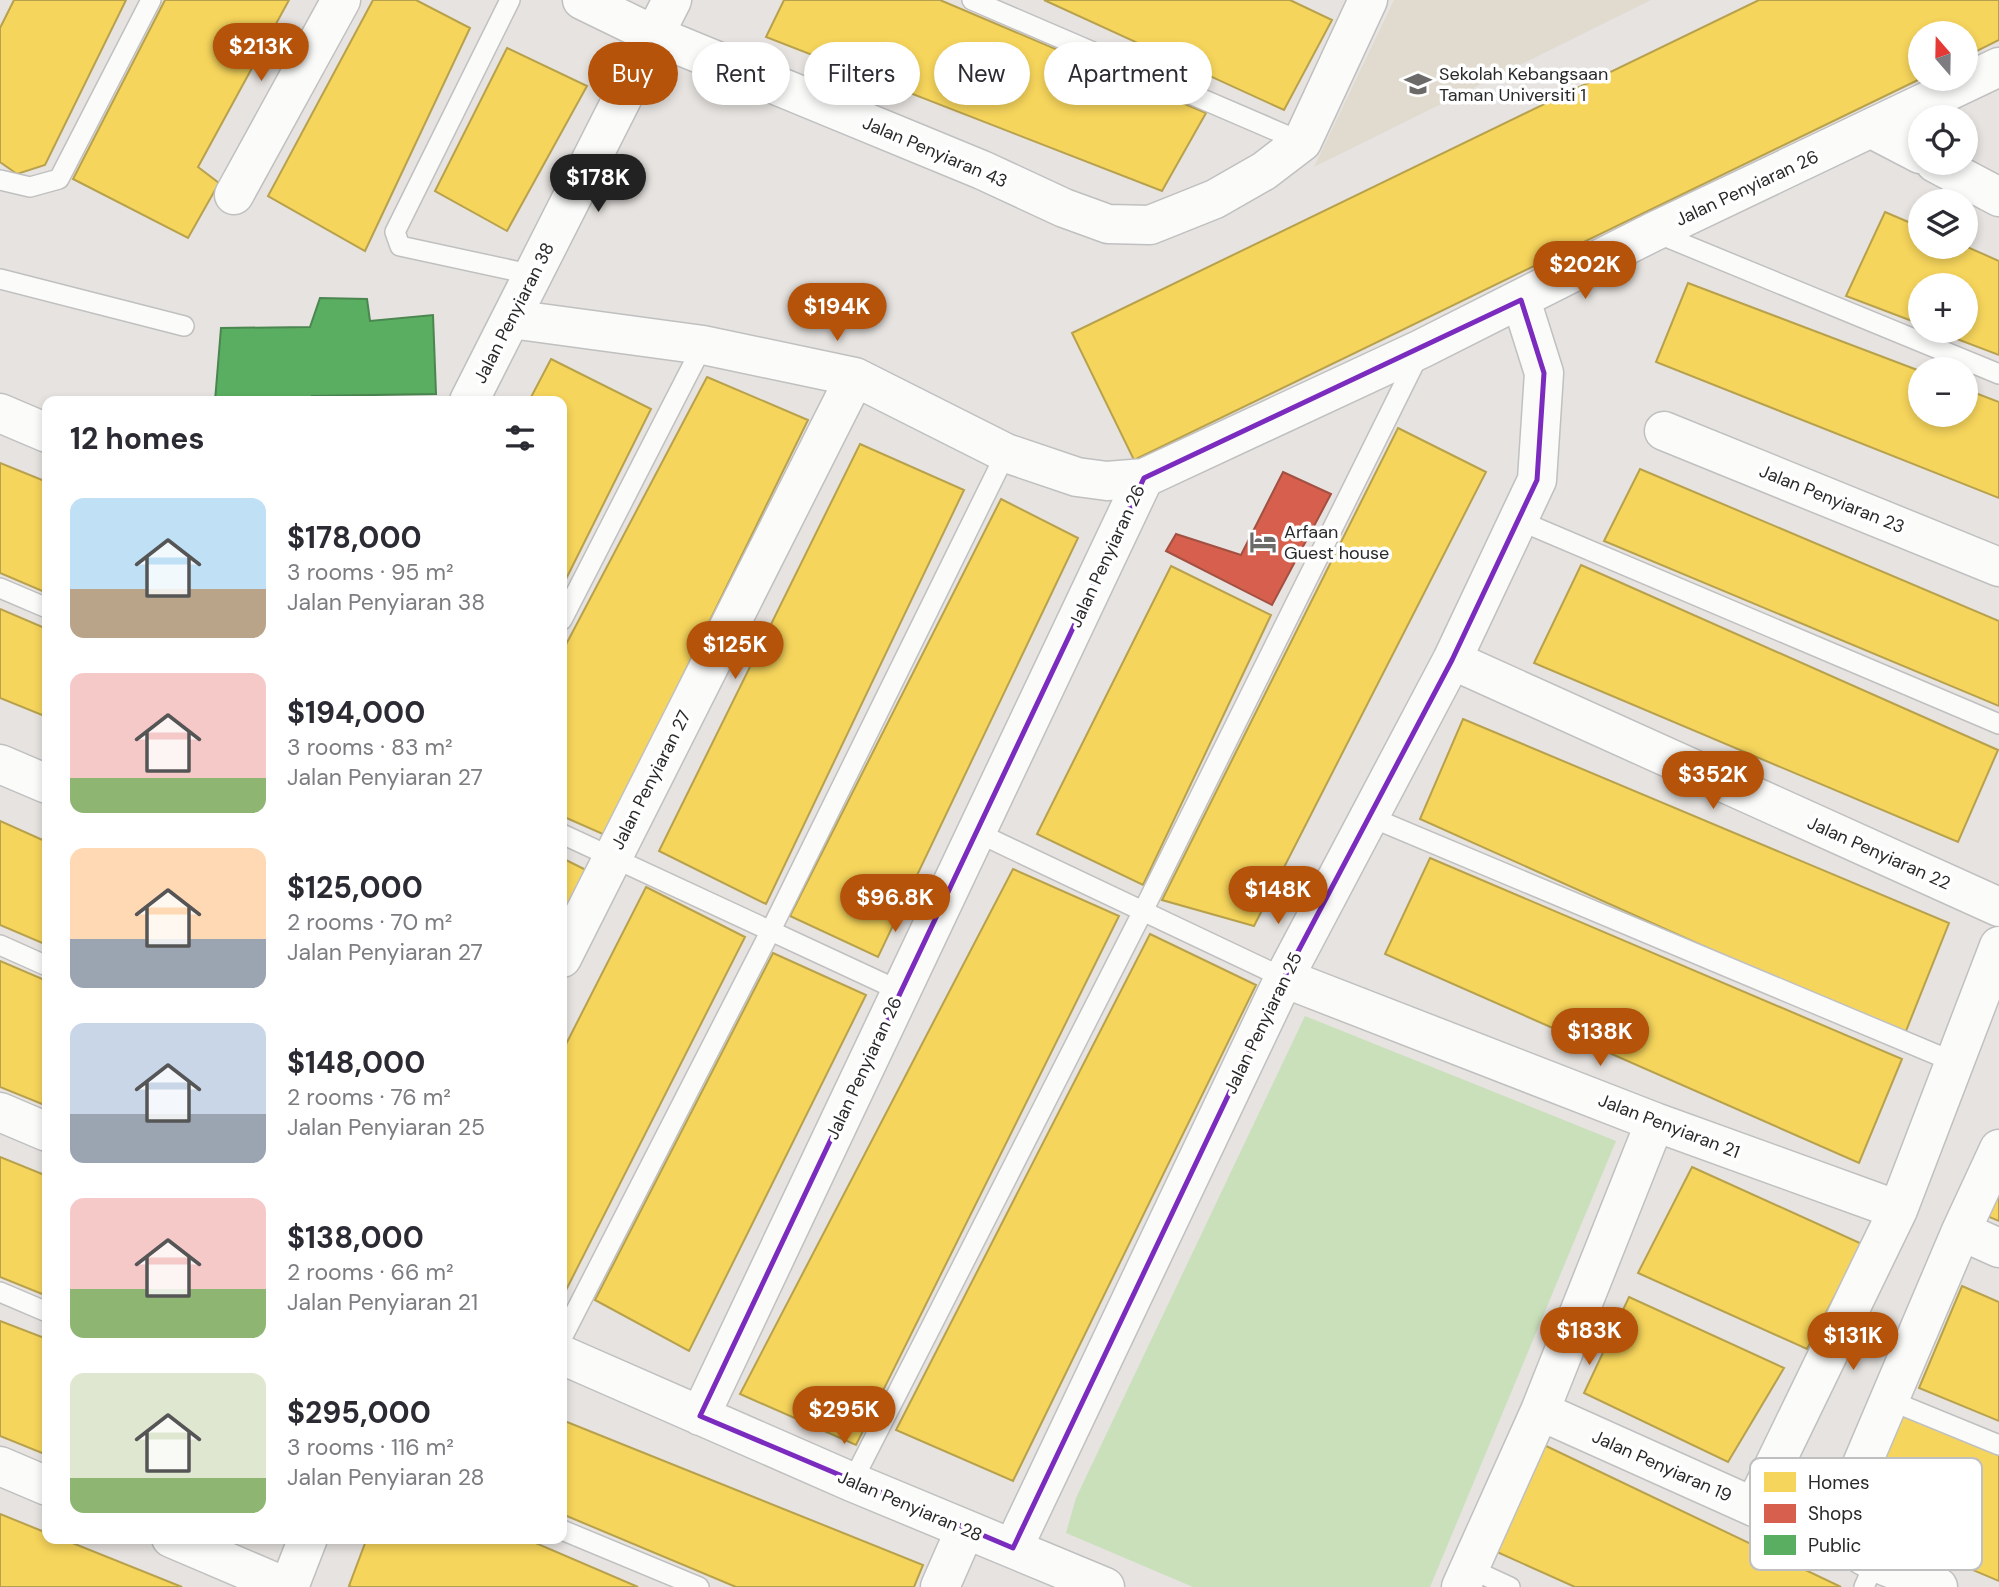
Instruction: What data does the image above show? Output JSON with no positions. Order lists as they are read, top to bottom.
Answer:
{
  "streets": {
    "street": [
      "Jalan Penyiaran 43",
      "Jalan Penyiaran 26",
      "Jalan Penyiaran 38",
      "Jalan Penyiaran 23",
      "Jalan Penyiaran 27",
      "Jalan Penyiaran 22",
      "Jalan Penyiaran 25",
      "Jalan Penyiaran 21",
      "Jalan Penyiaran 19",
      "Jalan Penyiaran 28"
    ]
  },
  "crossings": [
    ["Jalan Penyiaran 43", "Jalan Penyiaran 38"],
    ["Jalan Penyiaran 26", "Jalan Penyiaran 25"],
    ["Jalan Penyiaran 26", "Jalan Penyiaran 28"],
    ["Jalan Penyiaran 22", "Jalan Penyiaran 25"],
    ["Jalan Penyiaran 25", "Jalan Penyiaran 21"],
    ["Jalan Penyiaran 25", "Jalan Penyiaran 28"]
  ],
  "places": {
    "school or university": ["Sekolah Kebangsaan Taman Universiti 1"],
    "hotel": ["Arfaan Guest house"]
  },
  "legend": ["Homes", "Shops", "Public"],
  "north": "top",
  "page": {
    "map_buttons": ["+", "−"],
    "price": [
      "$213K",
      "$178K",
      "$202K",
      "$194K",
      "$125K",
      "$352K",
      "$148K",
      "$96.8K",
      "$138K",
      "$183K",
      "$131K",
      "$295K"
    ],
    "chip": [
      "Buy",
      "Rent",
      "Filters",
      "New",
      "Apartment"
    ],
    "heading": "12 homes",
    "list": [
      {
        "name": "$178,000",
        "note": "3 rooms · 95 m² · Jalan Penyiaran 38"
      },
      {
        "name": "$194,000",
        "note": "3 rooms · 83 m² · Jalan Penyiaran 27"
      },
      {
        "name": "$125,000",
        "note": "2 rooms · 70 m² · Jalan Penyiaran 27"
      },
      {
        "name": "$148,000",
        "note": "2 rooms · 76 m² · Jalan Penyiaran 25"
      },
      {
        "name": "$138,000",
        "note": "2 rooms · 66 m² · Jalan Penyiaran 21"
      },
      {
        "name": "$295,000",
        "note": "3 rooms · 116 m² · Jalan Penyiaran 28"
      }
    ]
  }
}
